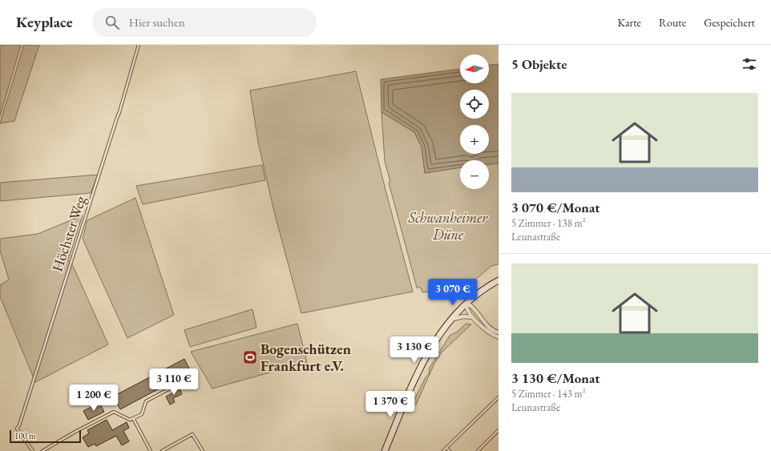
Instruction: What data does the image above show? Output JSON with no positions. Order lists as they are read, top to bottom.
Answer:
{
  "streets": {
    "lane": ["Höchster Weg"]
  },
  "parks": ["Schwanheimer Düne"],
  "places": {
    "sports": ["Bogenschützen Frankfurt e.V."]
  },
  "scale_bar": "100 m",
  "north": "left",
  "page": {
    "header": "Keyplace",
    "search": "Hier suchen",
    "nav": ["Karte", "Route", "Gespeichert"],
    "heading": "5 Objekte",
    "map_buttons": ["+", "−"],
    "list": [
      {
        "name": "3 070 €/Monat",
        "note": "5 Zimmer · 138 m² · Leunastraße"
      },
      {
        "name": "3 130 €/Monat",
        "note": "5 Zimmer · 143 m² · Leunastraße"
      }
    ],
    "price": [
      "3 070 €",
      "3 130 €",
      "3 110 €",
      "1 200 €",
      "1 370 €"
    ],
    "scale": "100 m"
  }
}
